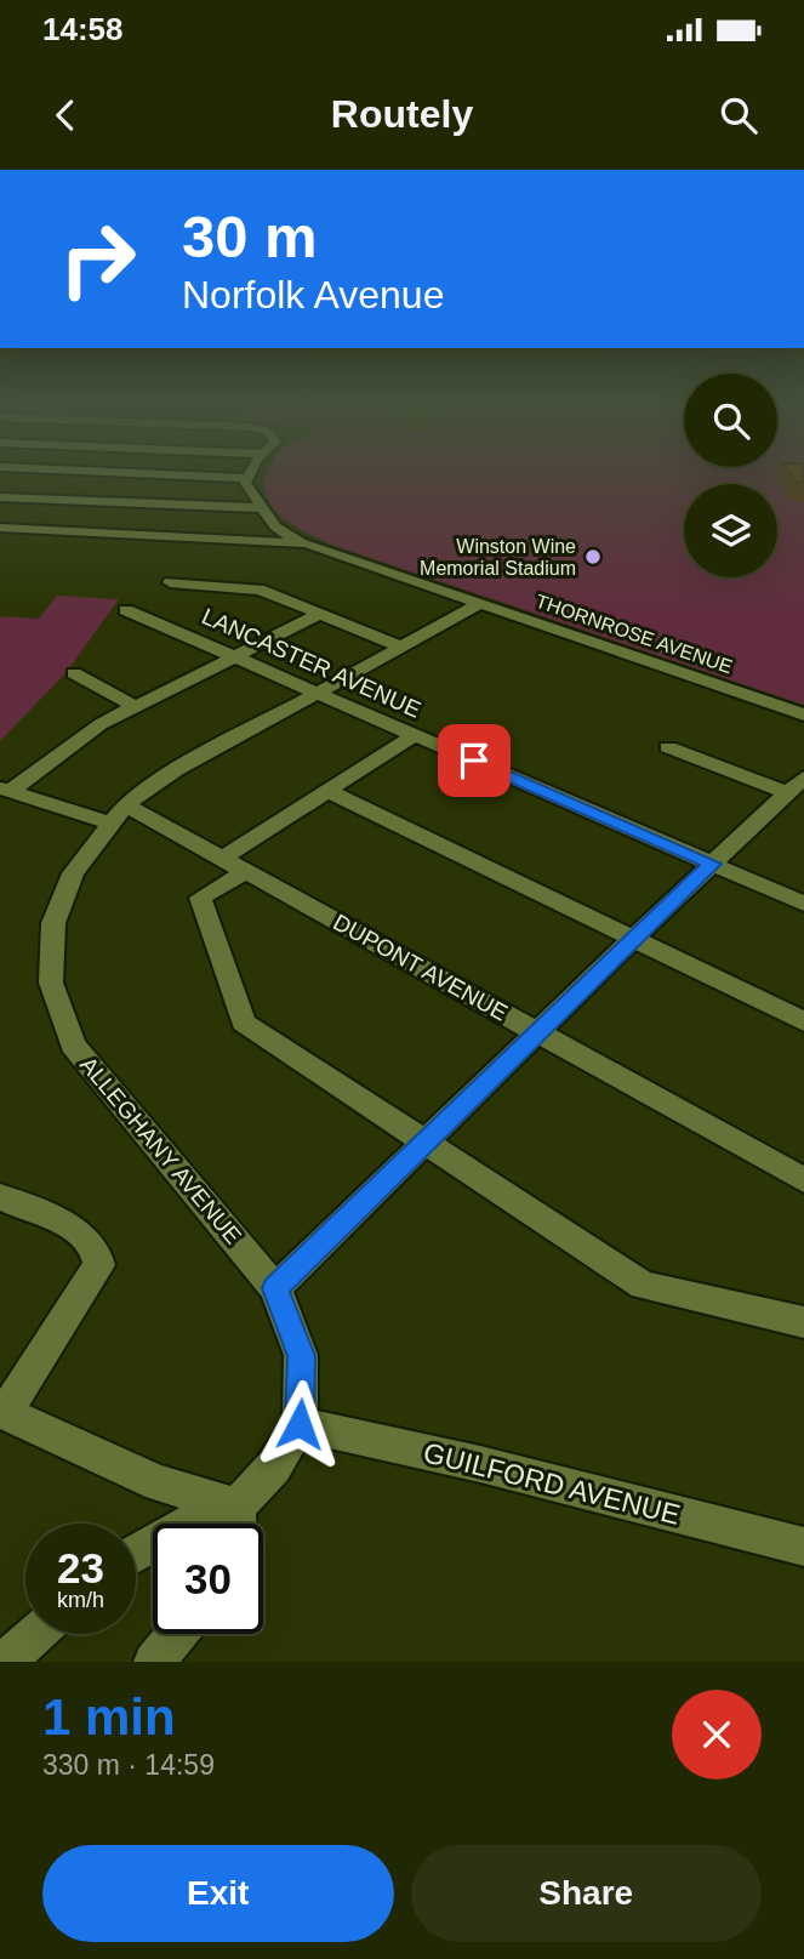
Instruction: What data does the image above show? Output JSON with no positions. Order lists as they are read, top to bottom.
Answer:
{
  "streets": {
    "street": [
      "THORNROSE AVENUE",
      "LANCASTER AVENUE",
      "DUPONT AVENUE",
      "ALLEGHANY AVENUE",
      "GUILFORD AVENUE"
    ]
  },
  "crossings": [
    ["THORNROSE AVENUE", "ALLEGHANY AVENUE"],
    ["LANCASTER AVENUE", "ALLEGHANY AVENUE"],
    ["DUPONT AVENUE", "ALLEGHANY AVENUE"],
    ["ALLEGHANY AVENUE", "GUILFORD AVENUE"]
  ],
  "places": ["Winston Wine Memorial Stadium"],
  "page": {
    "status": "14:58",
    "header": "Routely",
    "turn": ["30 m", "Norfolk Avenue"],
    "speed": "23 km/h",
    "limit": "30",
    "heading": ["1 min", "330 m · 14:59"],
    "buttons": ["Exit", "Share"]
  }
}
